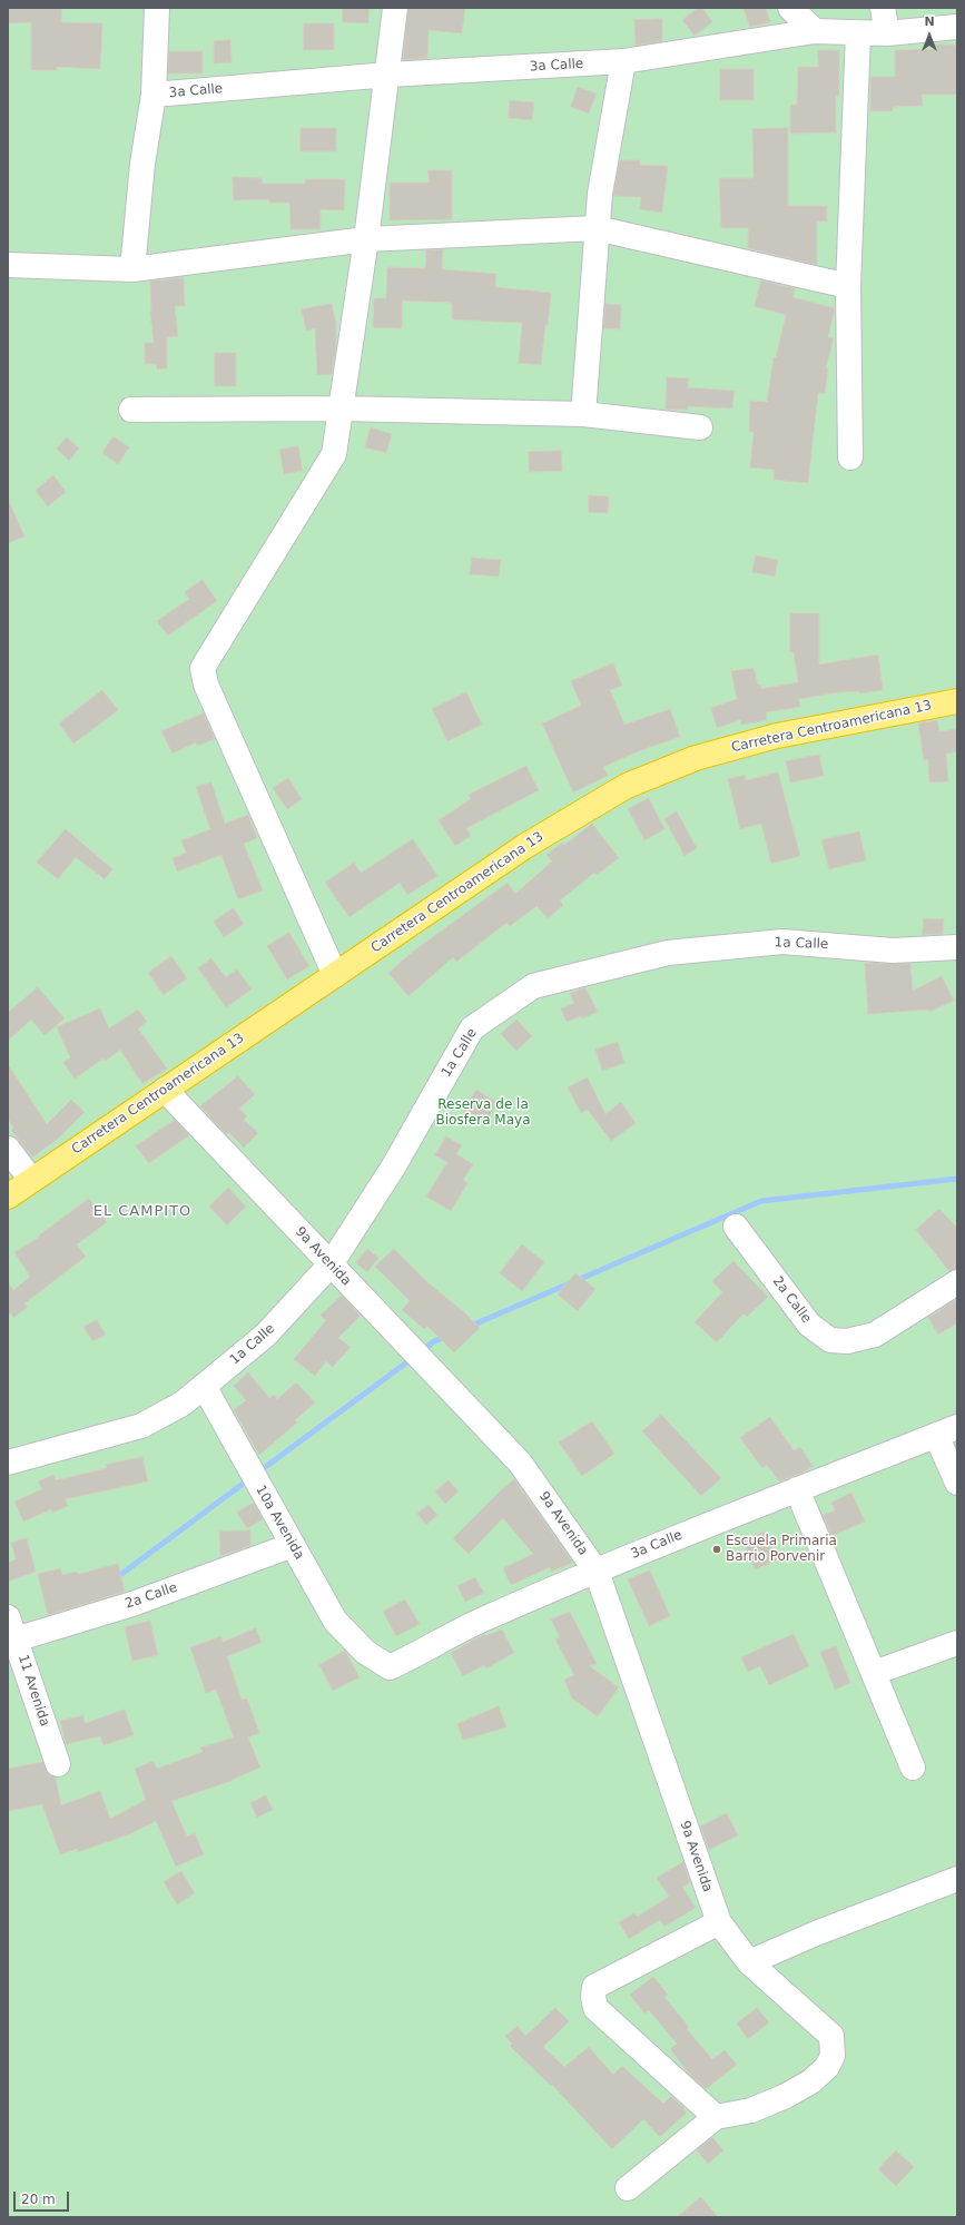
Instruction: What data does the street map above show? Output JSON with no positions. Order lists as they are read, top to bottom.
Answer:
{
  "streets": {
    "highway": ["Carretera Centroamericana 13"],
    "street": [
      "3a Calle",
      "1a Calle",
      "9a Avenida",
      "2a Calle",
      "10a Avenida",
      "11 Avenida"
    ]
  },
  "crossings": [
    ["3a Calle", "9a Avenida"],
    ["3a Calle", "10a Avenida"],
    ["Carretera Centroamericana 13", "9a Avenida"],
    ["1a Calle", "9a Avenida"],
    ["1a Calle", "10a Avenida"],
    ["2a Calle", "10a Avenida"],
    ["2a Calle", "11 Avenida"]
  ],
  "districts": ["EL CAMPITO"],
  "parks": ["Reserva de la Biosfera Maya"],
  "places": ["Escuela Primaria Barrio Porvenir"],
  "scale_bar": "20 m",
  "north": "top"
}
